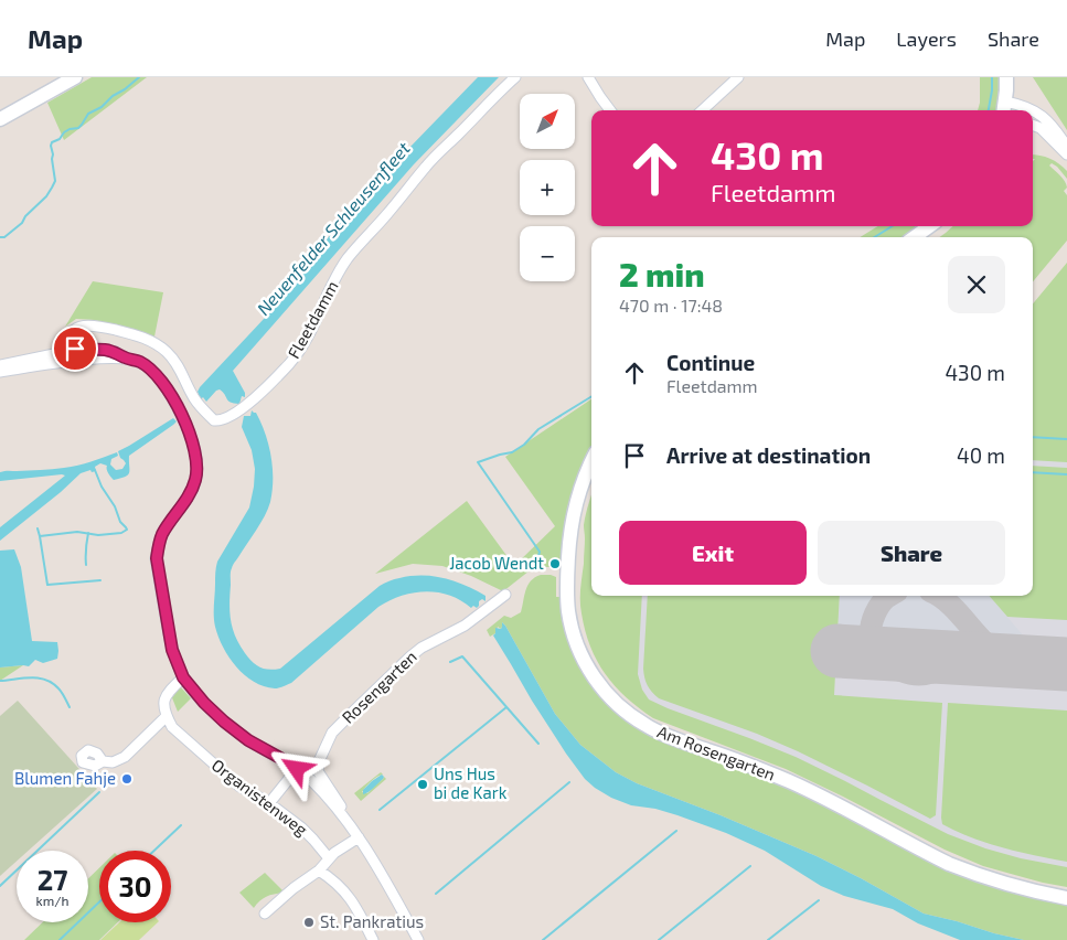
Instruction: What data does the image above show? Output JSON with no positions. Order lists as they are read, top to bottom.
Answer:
{
  "streets": {
    "main road": ["Am Rosengarten"],
    "street": ["Fleetdamm", "Rosengarten", "Organistenweg"]
  },
  "water": ["Neuenfelder Schleusenfleet"],
  "places": [
    "Jacob Wendt",
    "Blumen Fahje",
    "Uns Hus bi de Kark",
    "St. Pankratius"
  ],
  "north": "top right",
  "page": {
    "header": "Map",
    "nav": ["Map", "Layers", "Share"],
    "map_buttons": ["+", "−"],
    "turn": ["430 m", "Fleetdamm"],
    "heading": ["2 min", "470 m · 17:48"],
    "list": [
      {
        "name": "Continue",
        "note": "Fleetdamm",
        "value": "430 m"
      },
      {
        "name": "Arrive at destination",
        "value": "40 m"
      }
    ],
    "buttons": ["Exit", "Share"],
    "speed": "27 km/h",
    "limit": "30"
  }
}
